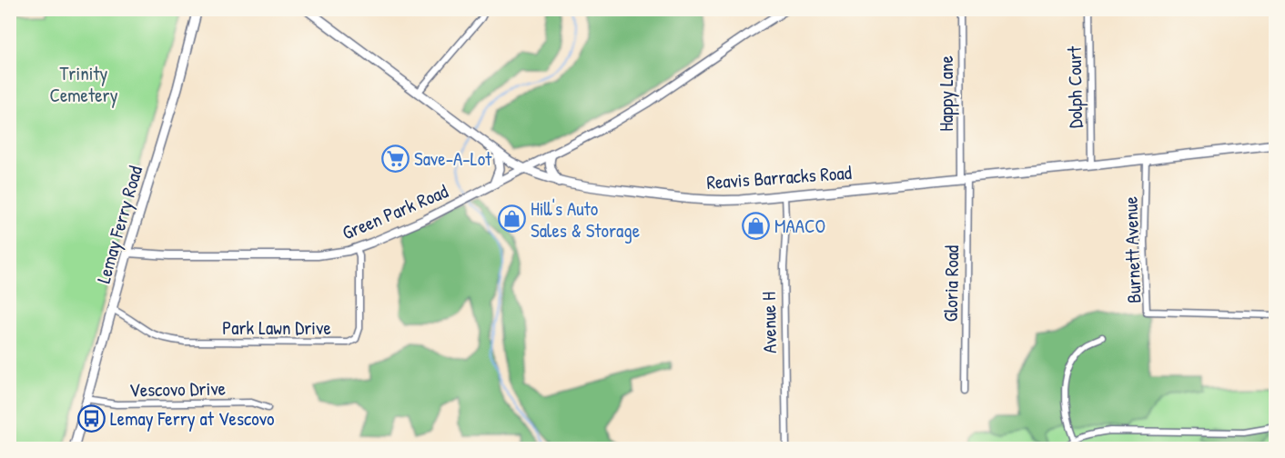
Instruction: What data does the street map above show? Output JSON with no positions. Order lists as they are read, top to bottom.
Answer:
{
  "streets": {
    "main road": ["Reavis Barracks Road", "Lemay Ferry Road"],
    "street": [
      "Dolph Court",
      "Happy Lane",
      "Green Park Road",
      "Burnett Avenue",
      "Gloria Road",
      "Avenue H",
      "Park Lawn Drive",
      "Vescovo Drive"
    ]
  },
  "crossings": [
    ["Dolph Court", "Reavis Barracks Road"],
    ["Happy Lane", "Reavis Barracks Road"],
    ["Happy Lane", "Gloria Road"],
    ["Reavis Barracks Road", "Green Park Road"],
    ["Reavis Barracks Road", "Burnett Avenue"],
    ["Reavis Barracks Road", "Gloria Road"],
    ["Reavis Barracks Road", "Avenue H"],
    ["Green Park Road", "Lemay Ferry Road"],
    ["Green Park Road", "Park Lawn Drive"],
    ["Lemay Ferry Road", "Park Lawn Drive"],
    ["Lemay Ferry Road", "Vescovo Drive"]
  ],
  "parks": ["Trinity Cemetery"],
  "places": {
    "supermarket": ["Save-A-Lot"],
    "shop": ["Hill's Auto Sales & Storage", "MAACO"],
    "bus stop": ["Lemay Ferry at Vescovo"]
  }
}
